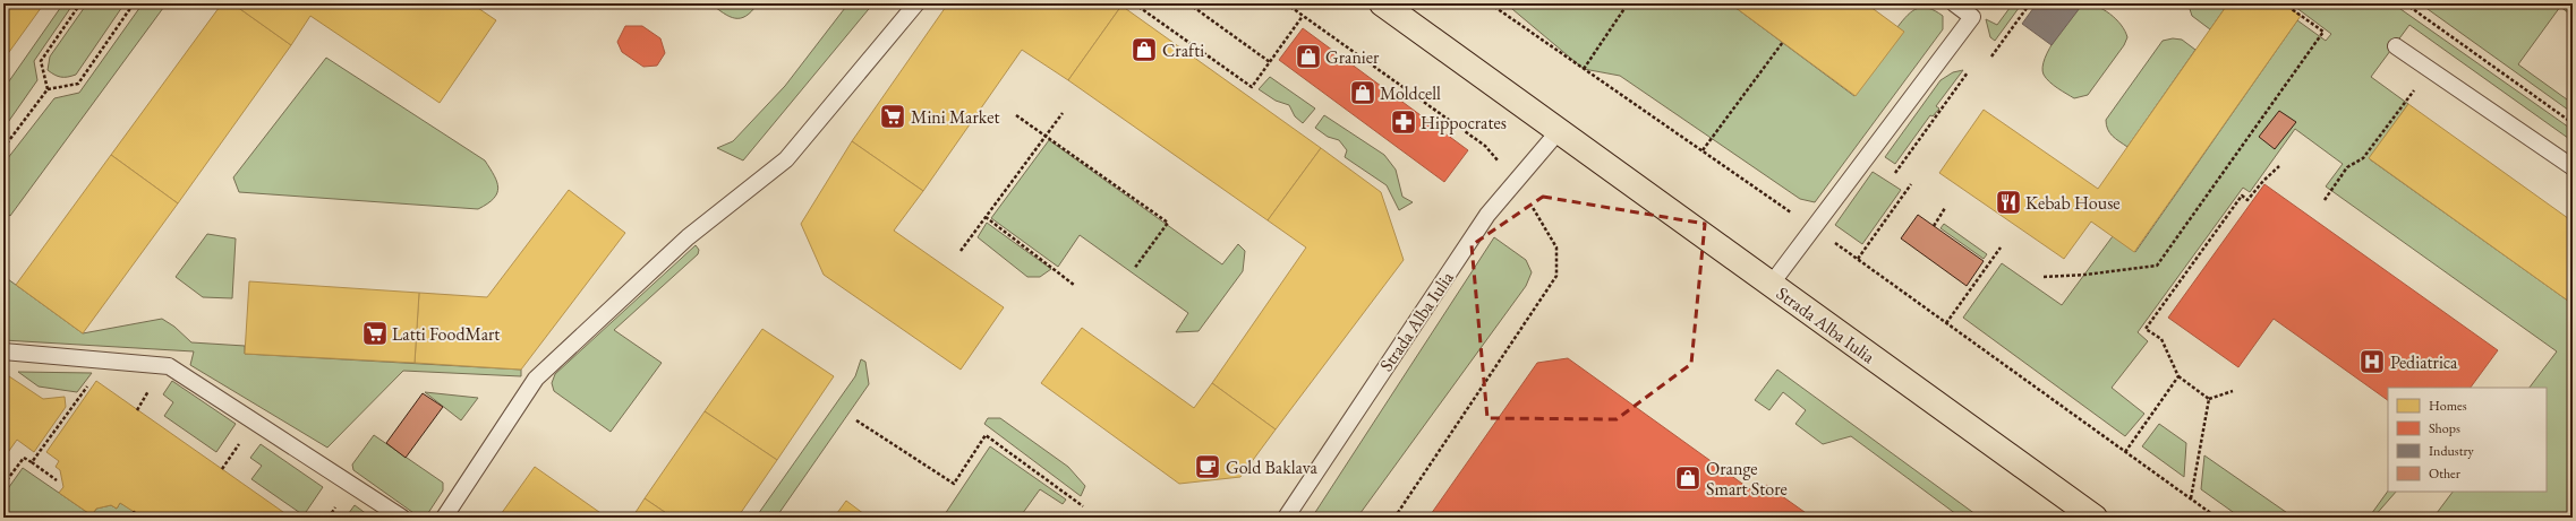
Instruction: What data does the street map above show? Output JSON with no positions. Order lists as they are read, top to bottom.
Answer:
{
  "streets": {
    "main road": ["Strada Alba Iulia"]
  },
  "places": {
    "shop": [
      "Crafti",
      "Granier",
      "Moldcell",
      "Orange Smart Store"
    ],
    "supermarket": ["Mini Market", "Latti FoodMart"],
    "pharmacy": ["Hippocrates"],
    "restaurant": ["Kebab House"],
    "hospital": ["Pediatrica"],
    "cafe": ["Gold Baklava"]
  },
  "legend": [
    "Homes",
    "Shops",
    "Industry",
    "Other"
  ]
}
